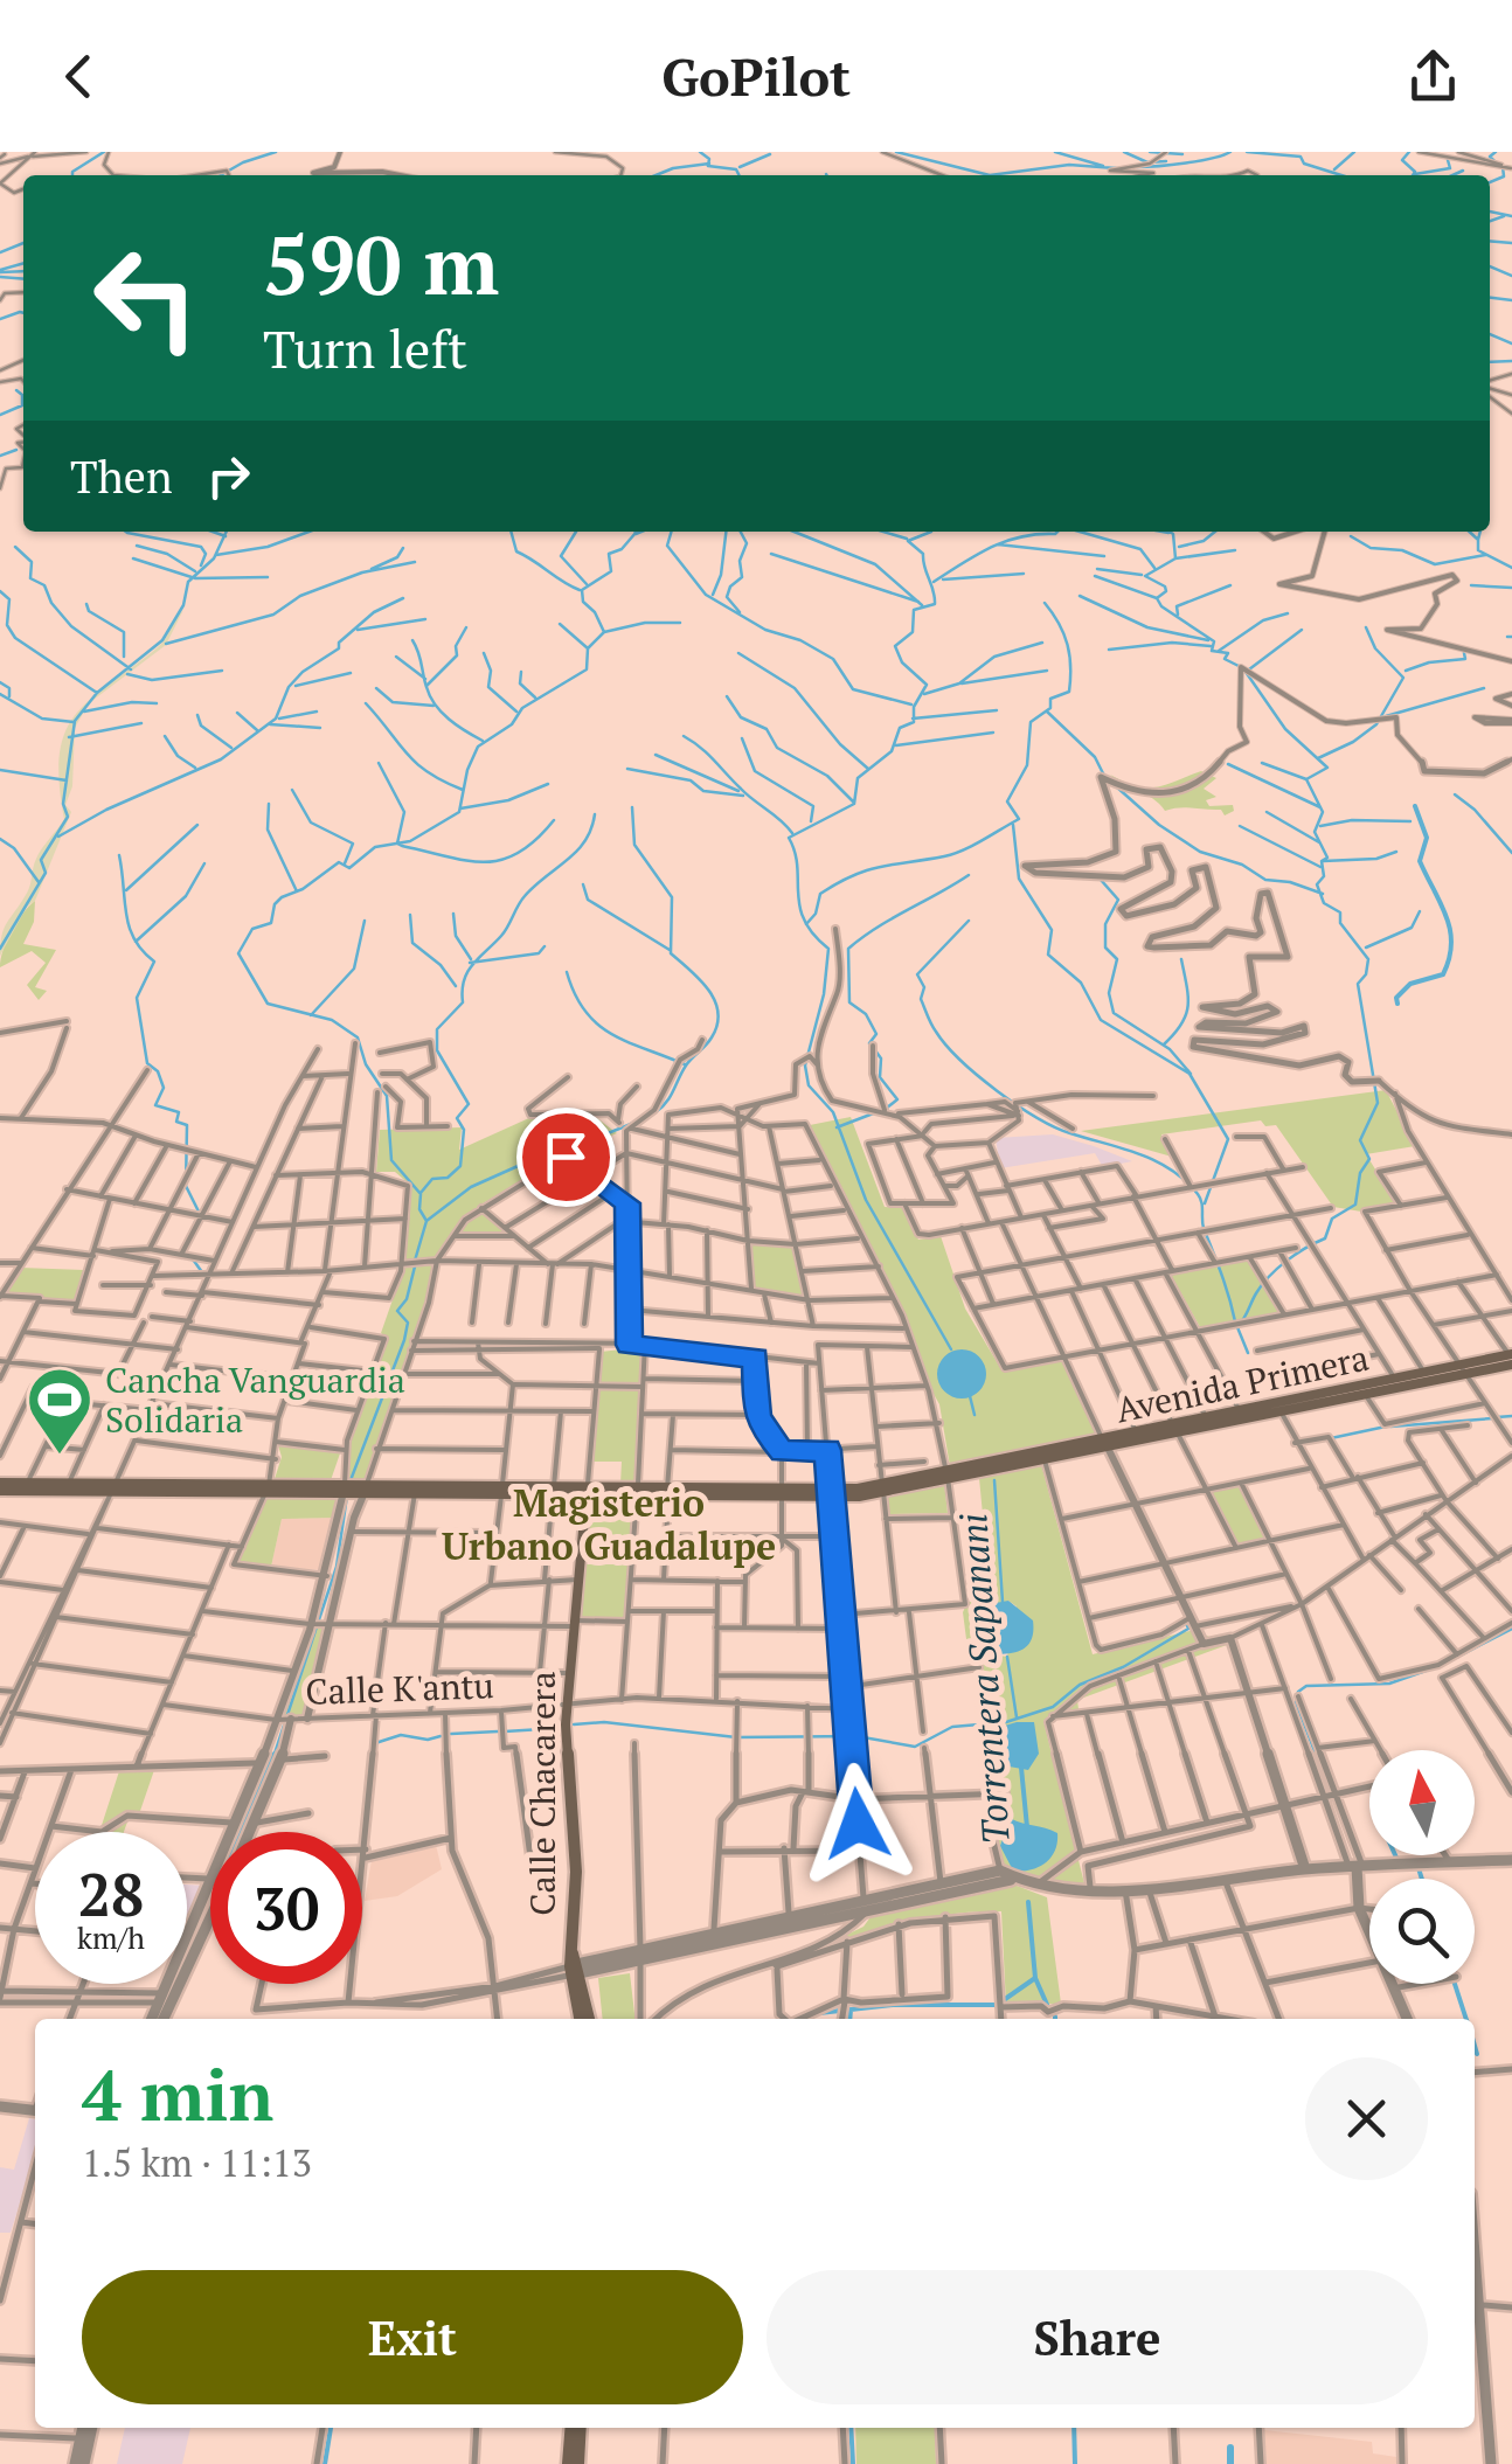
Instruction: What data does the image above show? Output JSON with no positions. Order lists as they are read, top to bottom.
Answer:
{
  "streets": {
    "main road": ["Avenida Primera", "Calle Chacarera"],
    "street": ["Calle K'antu"]
  },
  "crossings": [
    ["Calle K'antu", "Calle Chacarera"]
  ],
  "districts": ["Magisterio Urbano Guadalupe"],
  "water": ["Torrentera Sapanani"],
  "places": {
    "sports": ["Cancha Vanguardia Solidaria"]
  },
  "north": "top",
  "page": {
    "header": "GoPilot",
    "turn": ["590 m", "Turn left"],
    "then": "Then",
    "speed": "28 km/h",
    "limit": "30",
    "heading": ["4 min", "1.5 km · 11:13"],
    "buttons": ["Exit", "Share"]
  }
}
